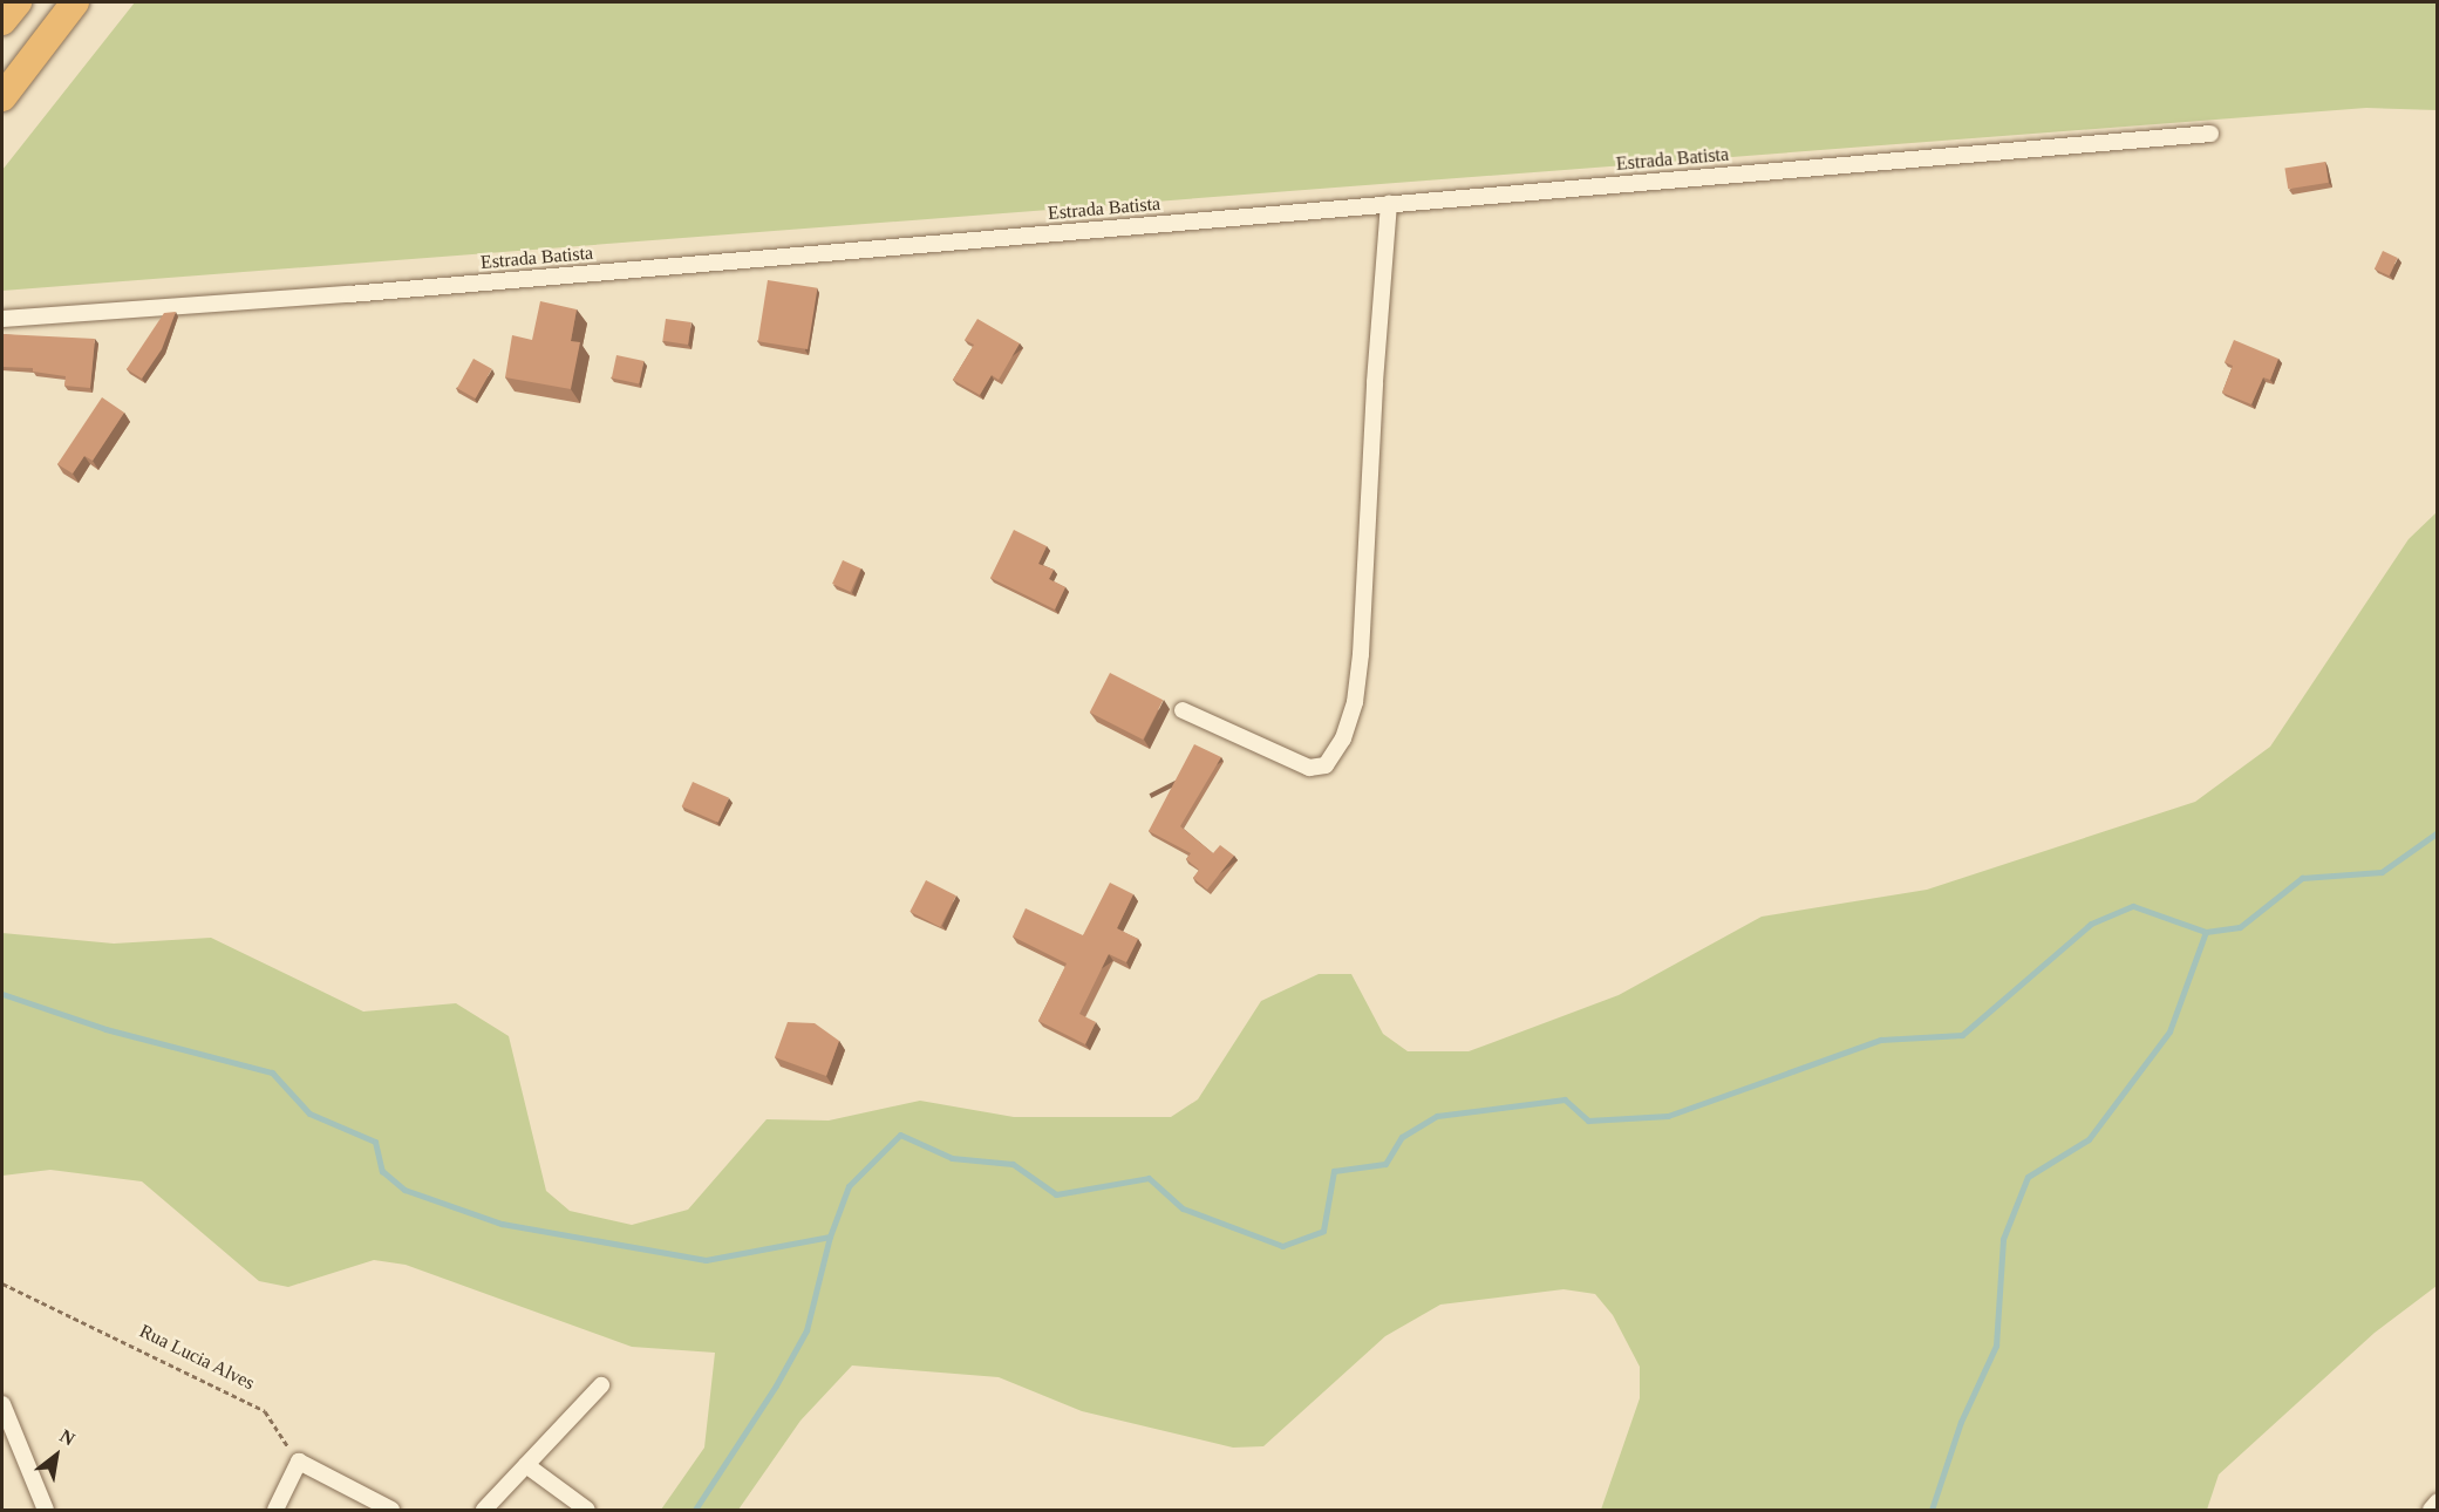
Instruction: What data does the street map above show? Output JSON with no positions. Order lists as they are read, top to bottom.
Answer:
{
  "streets": {
    "street": ["Estrada Batista"],
    "path": ["Rua Lucia Alves"]
  },
  "north": "top right"
}
